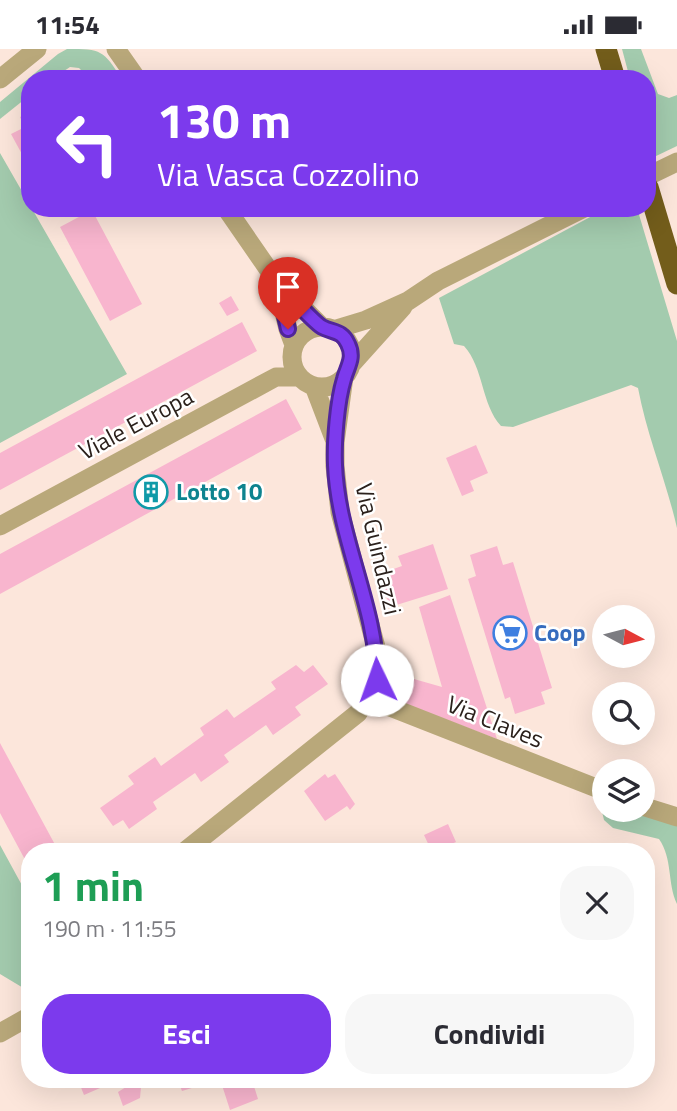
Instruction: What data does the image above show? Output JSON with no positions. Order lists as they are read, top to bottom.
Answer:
{
  "streets": {
    "street": ["Viale Europa", "Via Guindazzi", "Via Claves"]
  },
  "crossings": [
    ["Viale Europa", "Via Guindazzi"],
    ["Via Guindazzi", "Via Claves"]
  ],
  "places": {
    "building": ["Lotto 10"],
    "supermarket": ["Coop"]
  },
  "north": "right",
  "page": {
    "status": "11:54",
    "turn": ["130 m", "Via Vasca Cozzolino"],
    "heading": ["1 min", "190 m · 11:55"],
    "buttons": ["Esci", "Condividi"]
  }
}
